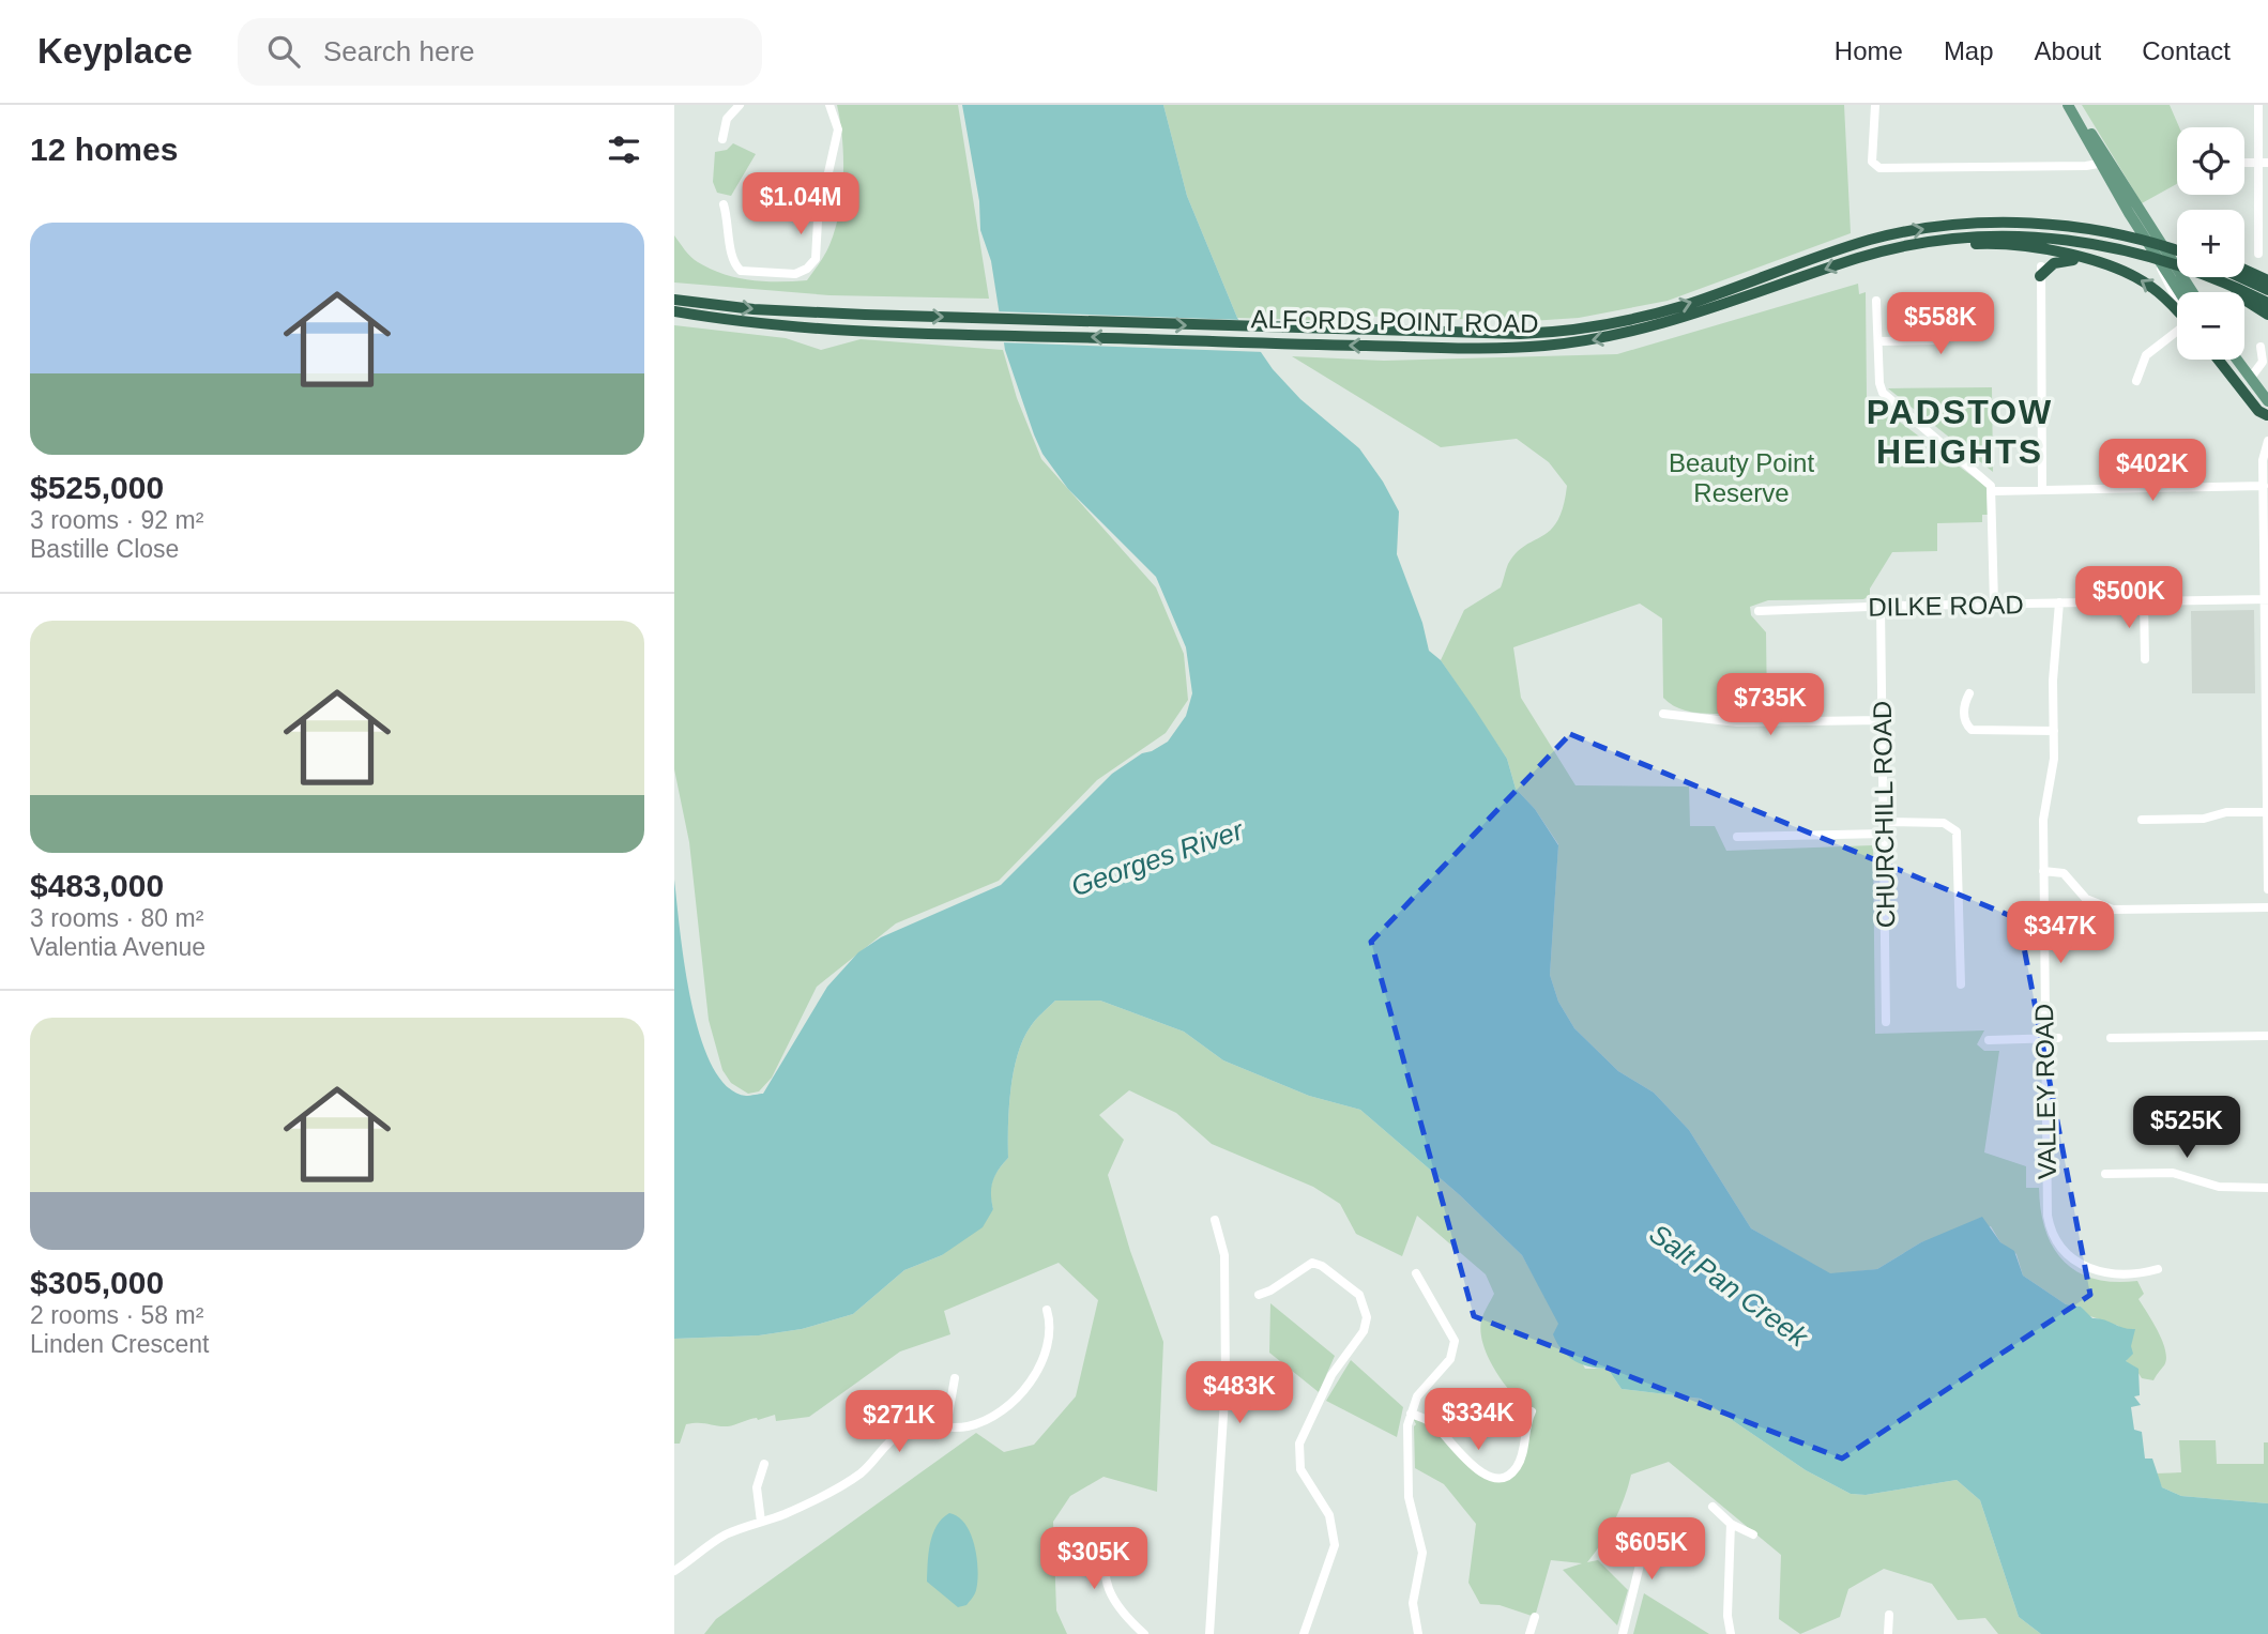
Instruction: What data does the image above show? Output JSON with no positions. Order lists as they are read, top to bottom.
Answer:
{
  "streets": {
    "highway": ["ALFORDS POINT ROAD"],
    "street": ["DILKE ROAD", "CHURCHILL ROAD", "VALLEY ROAD"]
  },
  "crossings": [
    ["DILKE ROAD", "CHURCHILL ROAD"],
    ["DILKE ROAD", "VALLEY ROAD"]
  ],
  "districts": ["PADSTOW HEIGHTS"],
  "water": ["Georges River", "Salt Pan Creek"],
  "parks": ["Beauty Point Reserve"],
  "page": {
    "header": "Keyplace",
    "search": "Search here",
    "nav": [
      "Home",
      "Map",
      "About",
      "Contact"
    ],
    "heading": "12 homes",
    "map_buttons": ["+", "−"],
    "price": [
      "$1.04M",
      "$558K",
      "$402K",
      "$500K",
      "$735K",
      "$347K",
      "$525K",
      "$483K",
      "$334K",
      "$271K",
      "$605K",
      "$305K"
    ],
    "list": [
      {
        "name": "$525,000",
        "note": "3 rooms · 92 m² · Bastille Close"
      },
      {
        "name": "$483,000",
        "note": "3 rooms · 80 m² · Valentia Avenue"
      },
      {
        "name": "$305,000",
        "note": "2 rooms · 58 m² · Linden Crescent"
      }
    ]
  }
}
